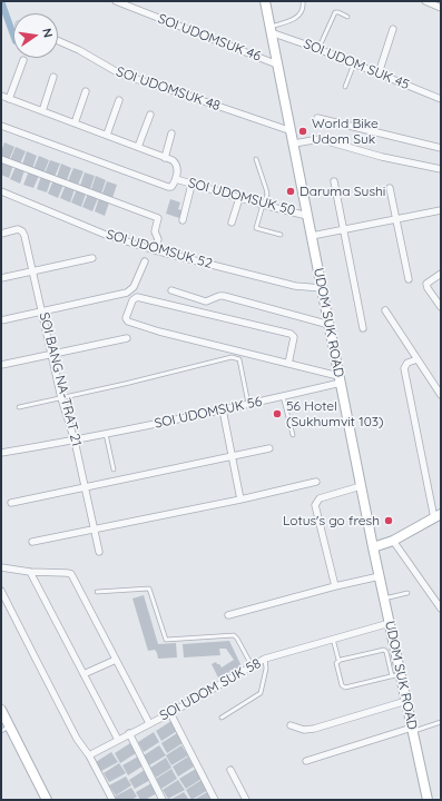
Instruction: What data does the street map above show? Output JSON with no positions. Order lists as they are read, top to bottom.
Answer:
{
  "streets": {
    "main road": ["UDOM SUK ROAD"],
    "street": [
      "SOI UDOMSUK 46",
      "SOI UDOM SUK 45",
      "SOI UDOMSUK 48",
      "SOI UDOMSUK 50",
      "SOI UDOMSUK 52",
      "SOI BANG NA-TRAT 21",
      "SOI UDOMSUK 56",
      "SOI UDOM SUK 58"
    ]
  },
  "crossings": [
    ["SOI UDOMSUK 46", "UDOM SUK ROAD"],
    ["SOI UDOM SUK 45", "UDOM SUK ROAD"],
    ["SOI UDOMSUK 48", "UDOM SUK ROAD"],
    ["SOI UDOMSUK 50", "UDOM SUK ROAD"],
    ["SOI UDOMSUK 52", "UDOM SUK ROAD"],
    ["UDOM SUK ROAD", "SOI UDOMSUK 56"],
    ["UDOM SUK ROAD", "SOI UDOM SUK 58"],
    ["SOI BANG NA-TRAT 21", "SOI UDOMSUK 56"]
  ],
  "places": [
    "World Bike Udom Suk",
    "Daruma Sushi",
    "56 Hotel (Sukhumvit 103)",
    "Lotus's go fresh"
  ],
  "north": "right"
}
